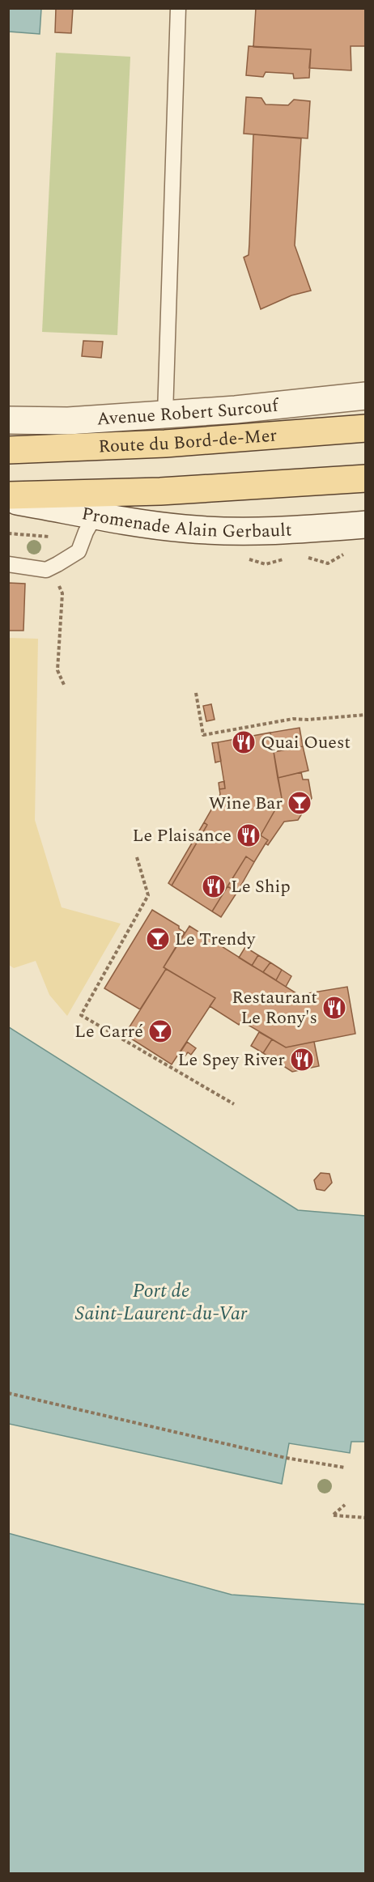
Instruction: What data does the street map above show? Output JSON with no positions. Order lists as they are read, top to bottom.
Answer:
{
  "streets": {
    "main road": ["Route du Bord-de-Mer"],
    "street": ["Avenue Robert Surcouf", "Promenade Alain Gerbault"]
  },
  "water": ["Port de Saint-Laurent-du-Var"],
  "places": {
    "restaurant": [
      "Quai Ouest",
      "Le Plaisance",
      "Le Ship",
      "Restaurant Le Rony's",
      "Le Spey River"
    ],
    "bar": ["Wine Bar", "Le Trendy", "Le Carré"]
  }
}
